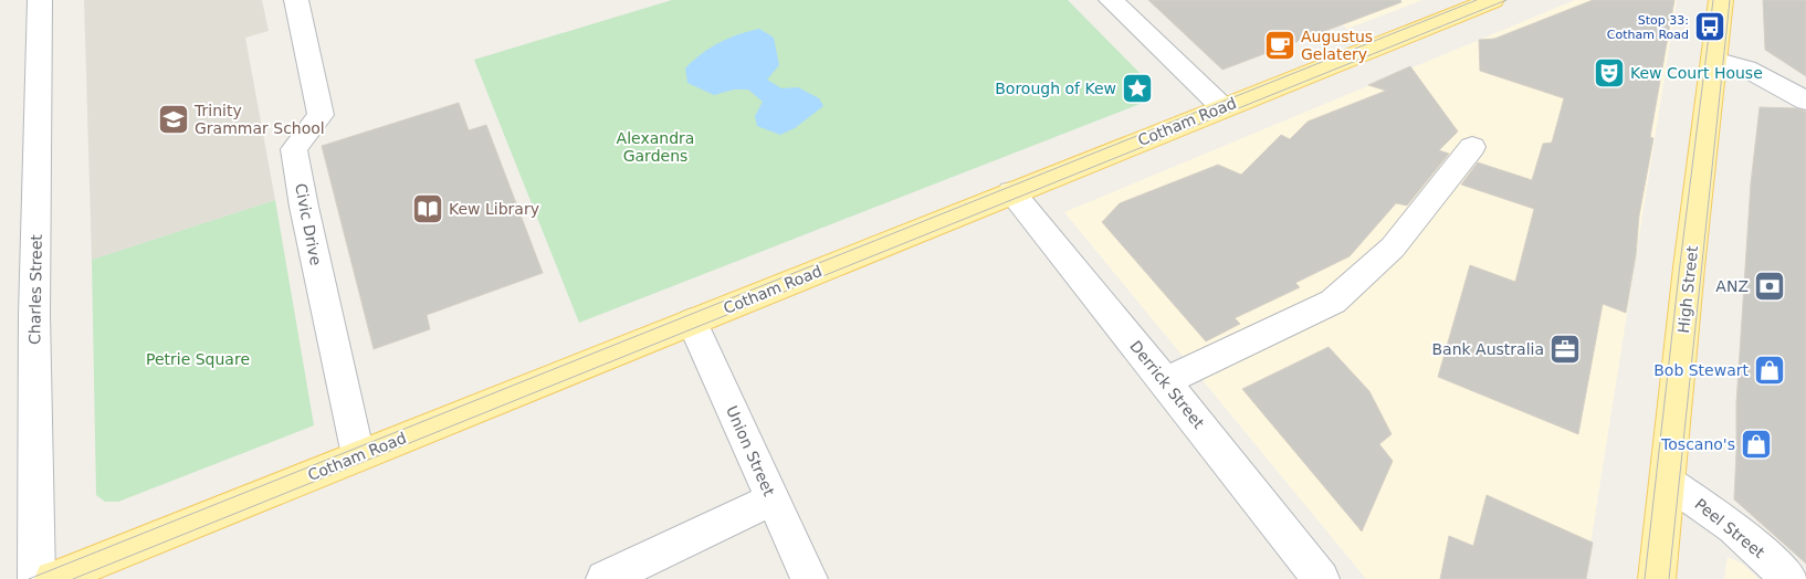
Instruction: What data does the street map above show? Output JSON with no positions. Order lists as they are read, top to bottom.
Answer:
{
  "streets": {
    "main road": ["Cotham Road", "High Street"],
    "street": [
      "Civic Drive",
      "Charles Street",
      "Derrick Street",
      "Union Street",
      "Peel Street"
    ]
  },
  "crossings": [
    ["Cotham Road", "Civic Drive"],
    ["Cotham Road", "Derrick Street"],
    ["Cotham Road", "Union Street"],
    ["High Street", "Peel Street"]
  ],
  "parks": ["Alexandra Gardens", "Petrie Square"],
  "places": {
    "bus stop": ["Stop 33: Cotham Road"],
    "cafe": ["Augustus Gelatery"],
    "theatre": ["Kew Court House"],
    "place": ["Borough of Kew"],
    "school or university": ["Trinity Grammar School"],
    "library": ["Kew Library"],
    "bank": ["ANZ"],
    "office": ["Bank Australia"],
    "shop": ["Bob Stewart", "Toscano's"]
  }
}
